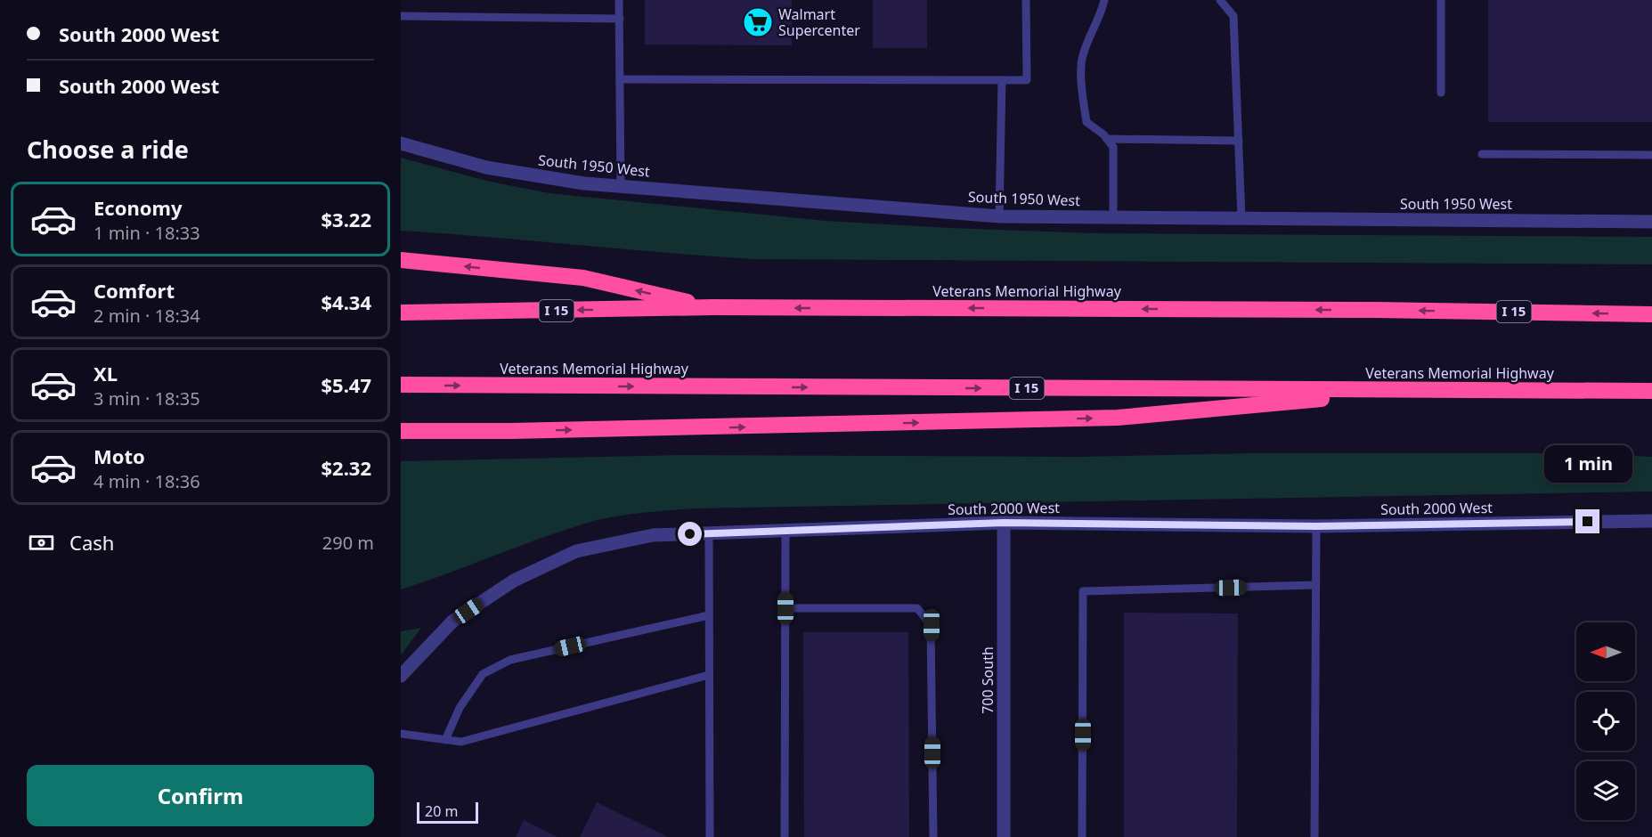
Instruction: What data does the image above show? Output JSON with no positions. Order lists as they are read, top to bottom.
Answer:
{
  "streets": {
    "highway": ["Veterans Memorial Highway", "I 15"],
    "street": ["South 1950 West", "South 2000 West", "700 South"]
  },
  "crossings": [
    ["South 2000 West", "700 South"]
  ],
  "places": {
    "supermarket": ["Walmart Supercenter"]
  },
  "scale_bar": "20 m",
  "north": "left",
  "page": {
    "banner": ["South 2000 West", "South 2000 West"],
    "heading": "Choose a ride",
    "list": [
      {
        "name": "Economy",
        "note": "1 min · 18:33",
        "value": "$3.22"
      },
      {
        "name": "Comfort",
        "note": "2 min · 18:34",
        "value": "$4.34"
      },
      {
        "name": "XL",
        "note": "3 min · 18:35",
        "value": "$5.47"
      },
      {
        "name": "Moto",
        "note": "4 min · 18:36",
        "value": "$2.32"
      }
    ],
    "bubble": "1 min",
    "pay": ["Cash", "290 m"],
    "buttons": "Confirm",
    "scale": "20 m"
  }
}
